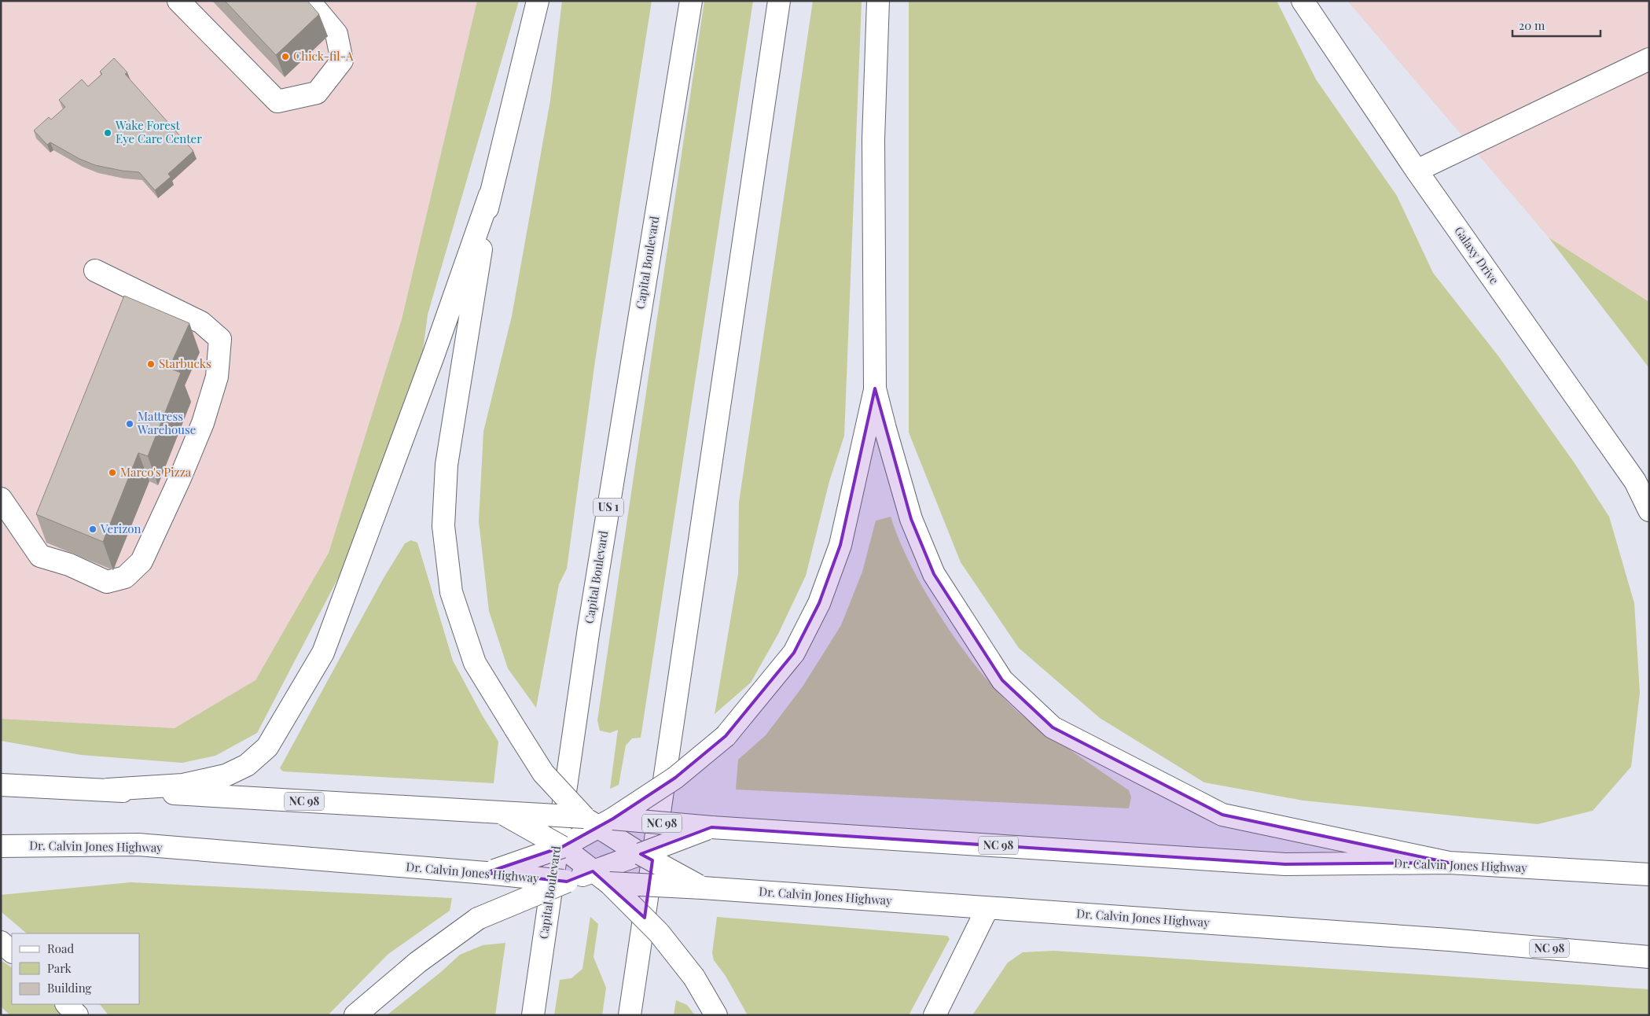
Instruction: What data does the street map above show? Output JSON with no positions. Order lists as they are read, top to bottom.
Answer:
{
  "streets": {
    "main road": [
      "Galaxy Drive",
      "Capital Boulevard",
      "US 1",
      "NC 98",
      "Dr. Calvin Jones Highway"
    ]
  },
  "places": [
    "Chick-fil-A",
    "Wake Forest Eye Care Center",
    "Starbucks",
    "Mattress Warehouse",
    "Marco's Pizza",
    "Verizon"
  ],
  "legend": ["Road", "Park", "Building"],
  "scale_bar": "20 m"
}
